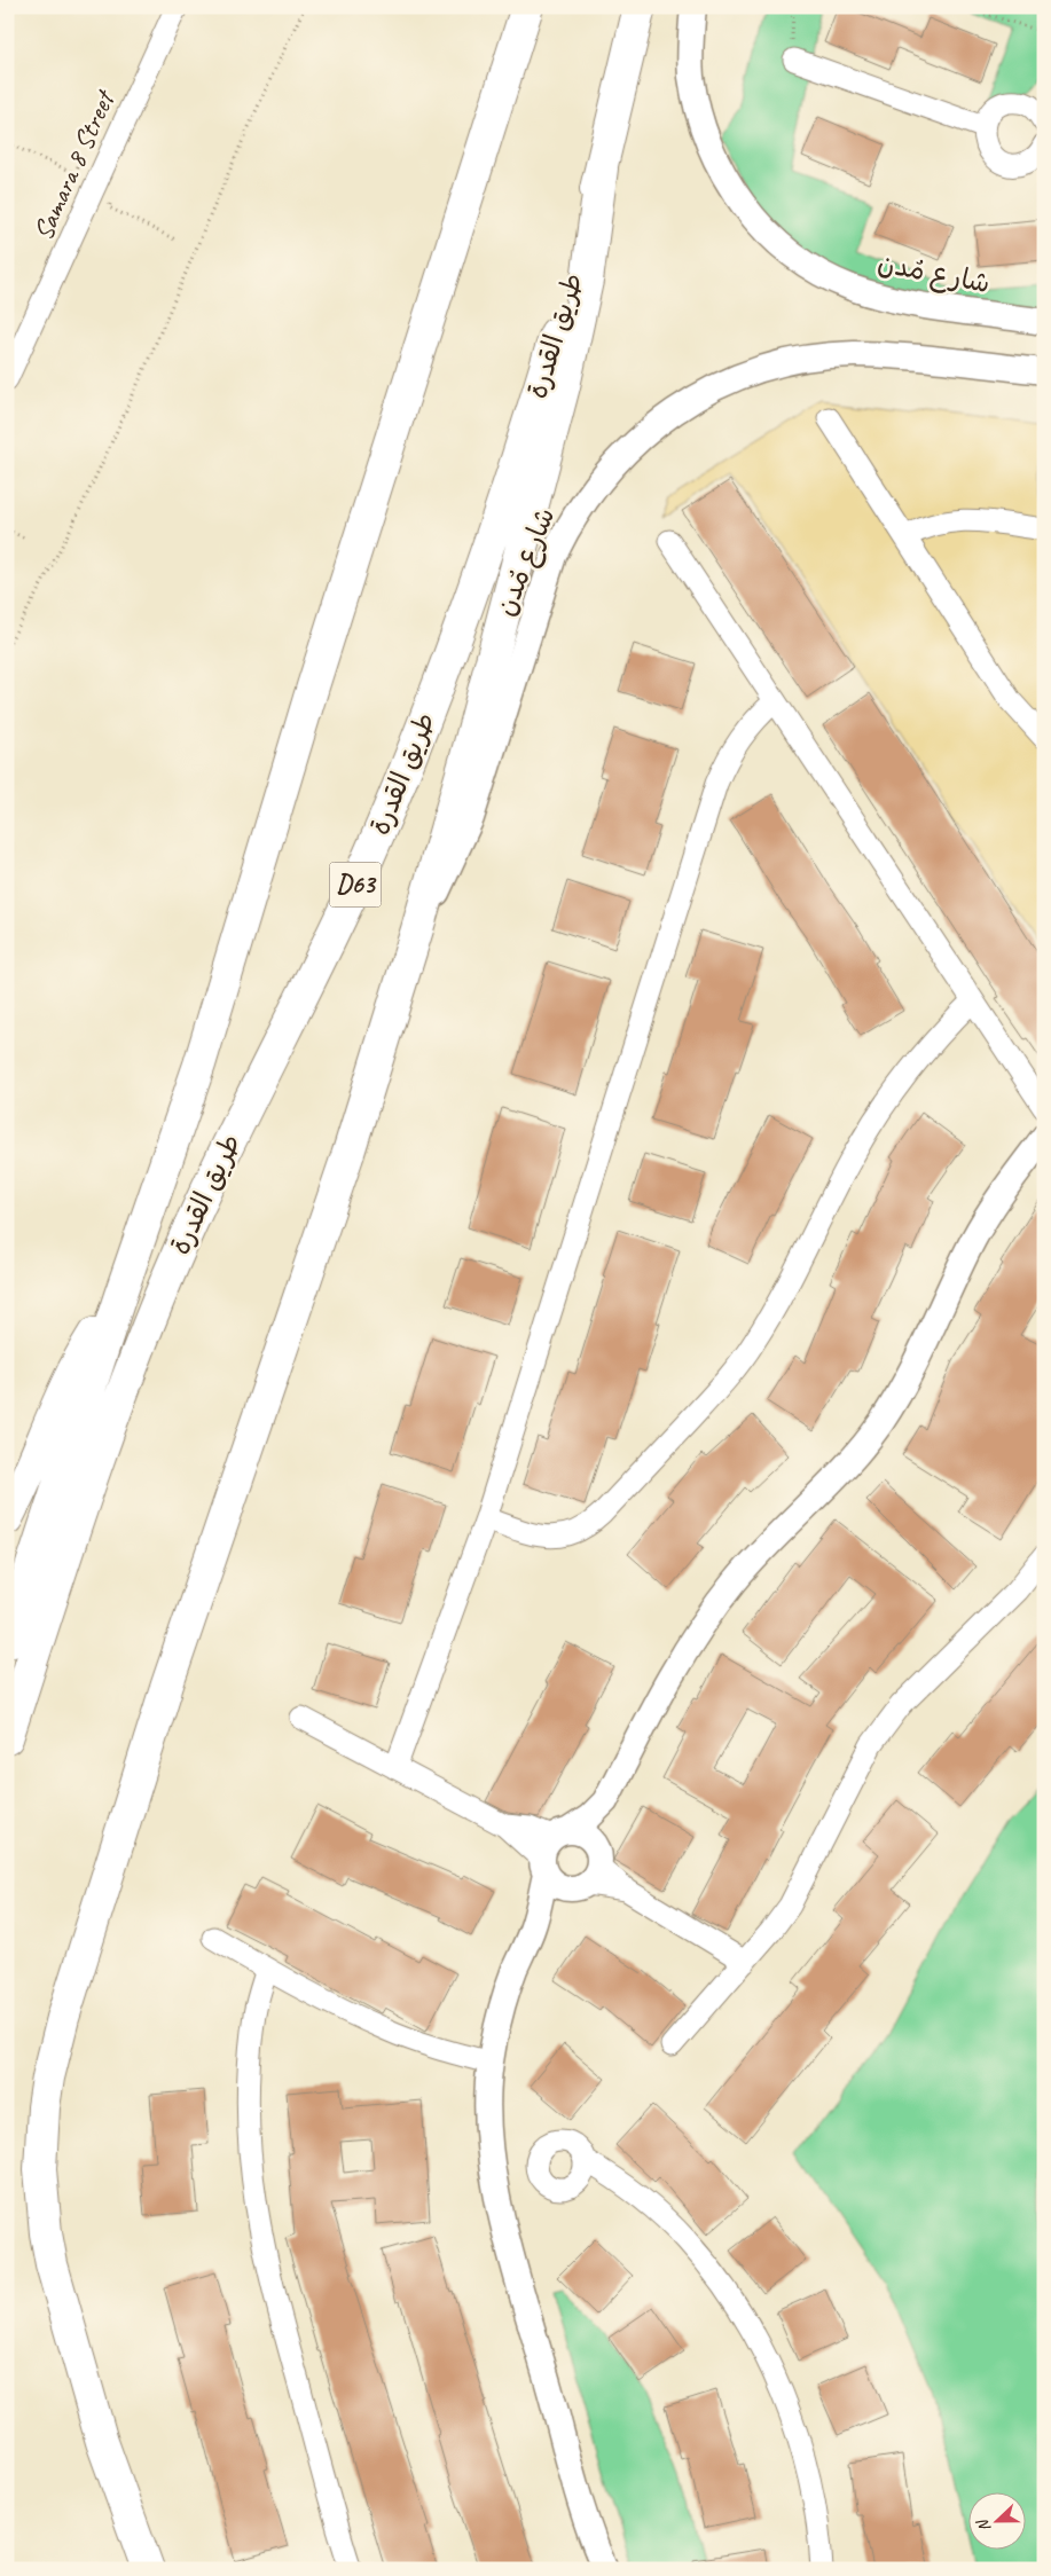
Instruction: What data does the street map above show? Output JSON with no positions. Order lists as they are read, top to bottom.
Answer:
{
  "streets": {
    "main road": ["طريق القدرة", "D63"],
    "street": ["Samara 8 Street", "شارع مُدن"]
  },
  "north": "left"
}
